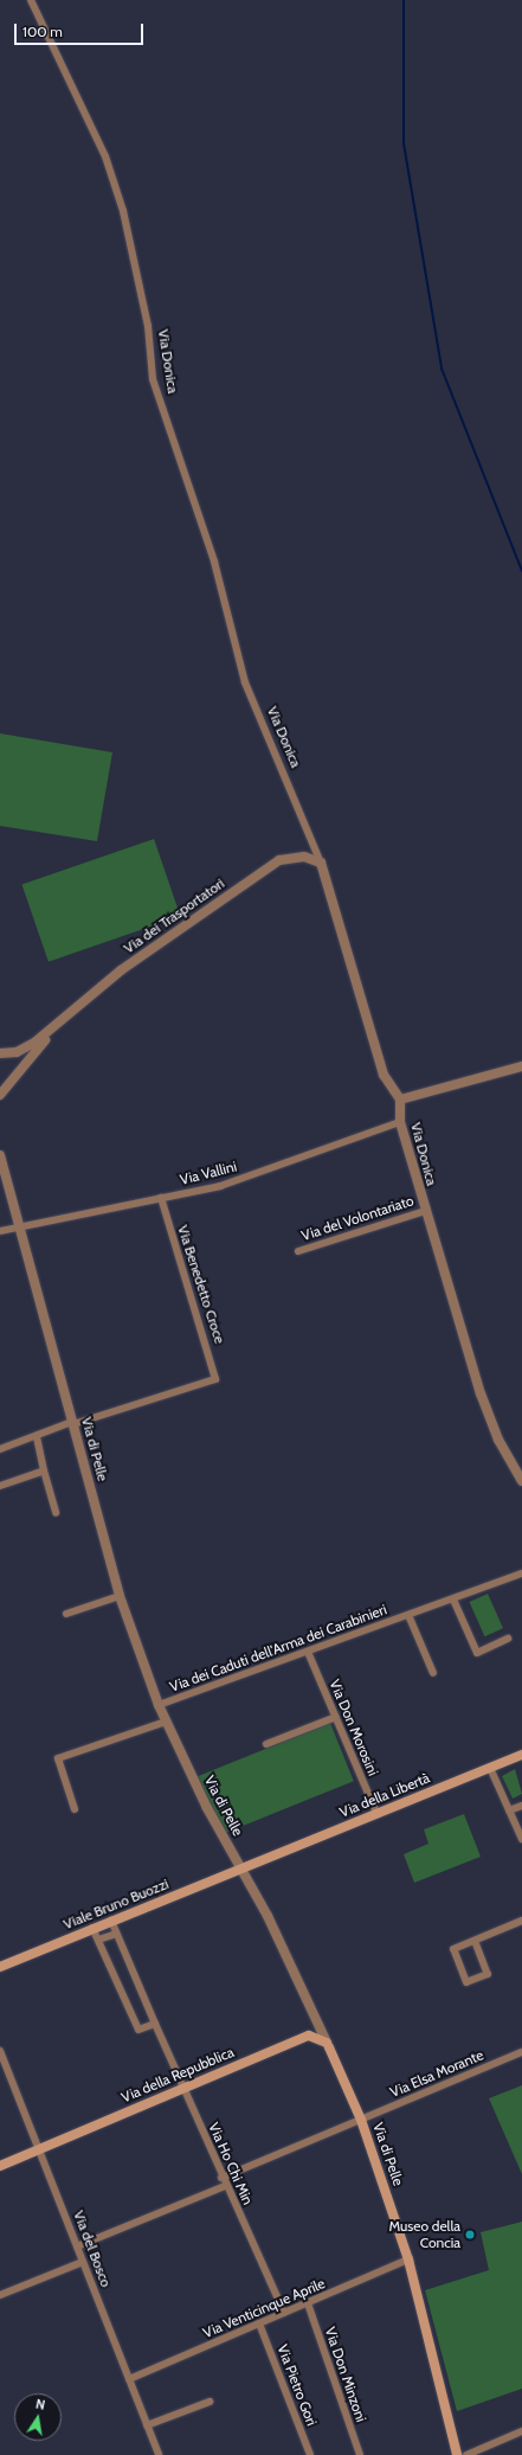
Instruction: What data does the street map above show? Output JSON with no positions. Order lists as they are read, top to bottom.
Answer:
{
  "streets": {
    "main road": [
      "Via di Pelle",
      "Via della Libertà",
      "Viale Bruno Buozzi",
      "Via della Repubblica"
    ],
    "street": [
      "Via Donica",
      "Via dei Trasportatori",
      "Via Vallini",
      "Via del Volontariato",
      "Via Benedetto Croce",
      "Via dei Caduti dell'Arma dei Carabinieri",
      "Via Don Morosini",
      "Via Elsa Morante",
      "Via Ho Chi Min",
      "Via del Bosco",
      "Via Venticinque Aprile",
      "Via Don Minzoni",
      "Via Pietro Gori"
    ]
  },
  "crossings": [
    ["Via Donica", "Via dei Trasportatori"],
    ["Via Donica", "Via Vallini"],
    ["Via Donica", "Via del Volontariato"],
    ["Via Vallini", "Via Benedetto Croce"],
    ["Via Vallini", "Via di Pelle"],
    ["Via Benedetto Croce", "Via di Pelle"],
    ["Via di Pelle", "Via dei Caduti dell'Arma dei Carabinieri"],
    ["Via di Pelle", "Via della Libertà"],
    ["Via di Pelle", "Viale Bruno Buozzi"],
    ["Via di Pelle", "Via Elsa Morante"],
    ["Via di Pelle", "Via della Repubblica"],
    ["Via di Pelle", "Via Venticinque Aprile"],
    ["Via dei Caduti dell'Arma dei Carabinieri", "Via Don Morosini"],
    ["Via Don Morosini", "Via della Libertà"],
    ["Via della Libertà", "Viale Bruno Buozzi"],
    ["Viale Bruno Buozzi", "Via Ho Chi Min"],
    ["Via Elsa Morante", "Via Ho Chi Min"],
    ["Via della Repubblica", "Via Ho Chi Min"],
    ["Via della Repubblica", "Via del Bosco"],
    ["Via Ho Chi Min", "Via Venticinque Aprile"],
    ["Via del Bosco", "Via Venticinque Aprile"],
    ["Via Venticinque Aprile", "Via Don Minzoni"],
    ["Via Venticinque Aprile", "Via Pietro Gori"]
  ],
  "places": ["Museo della Concia"],
  "scale_bar": "100 m",
  "north": "top"
}
